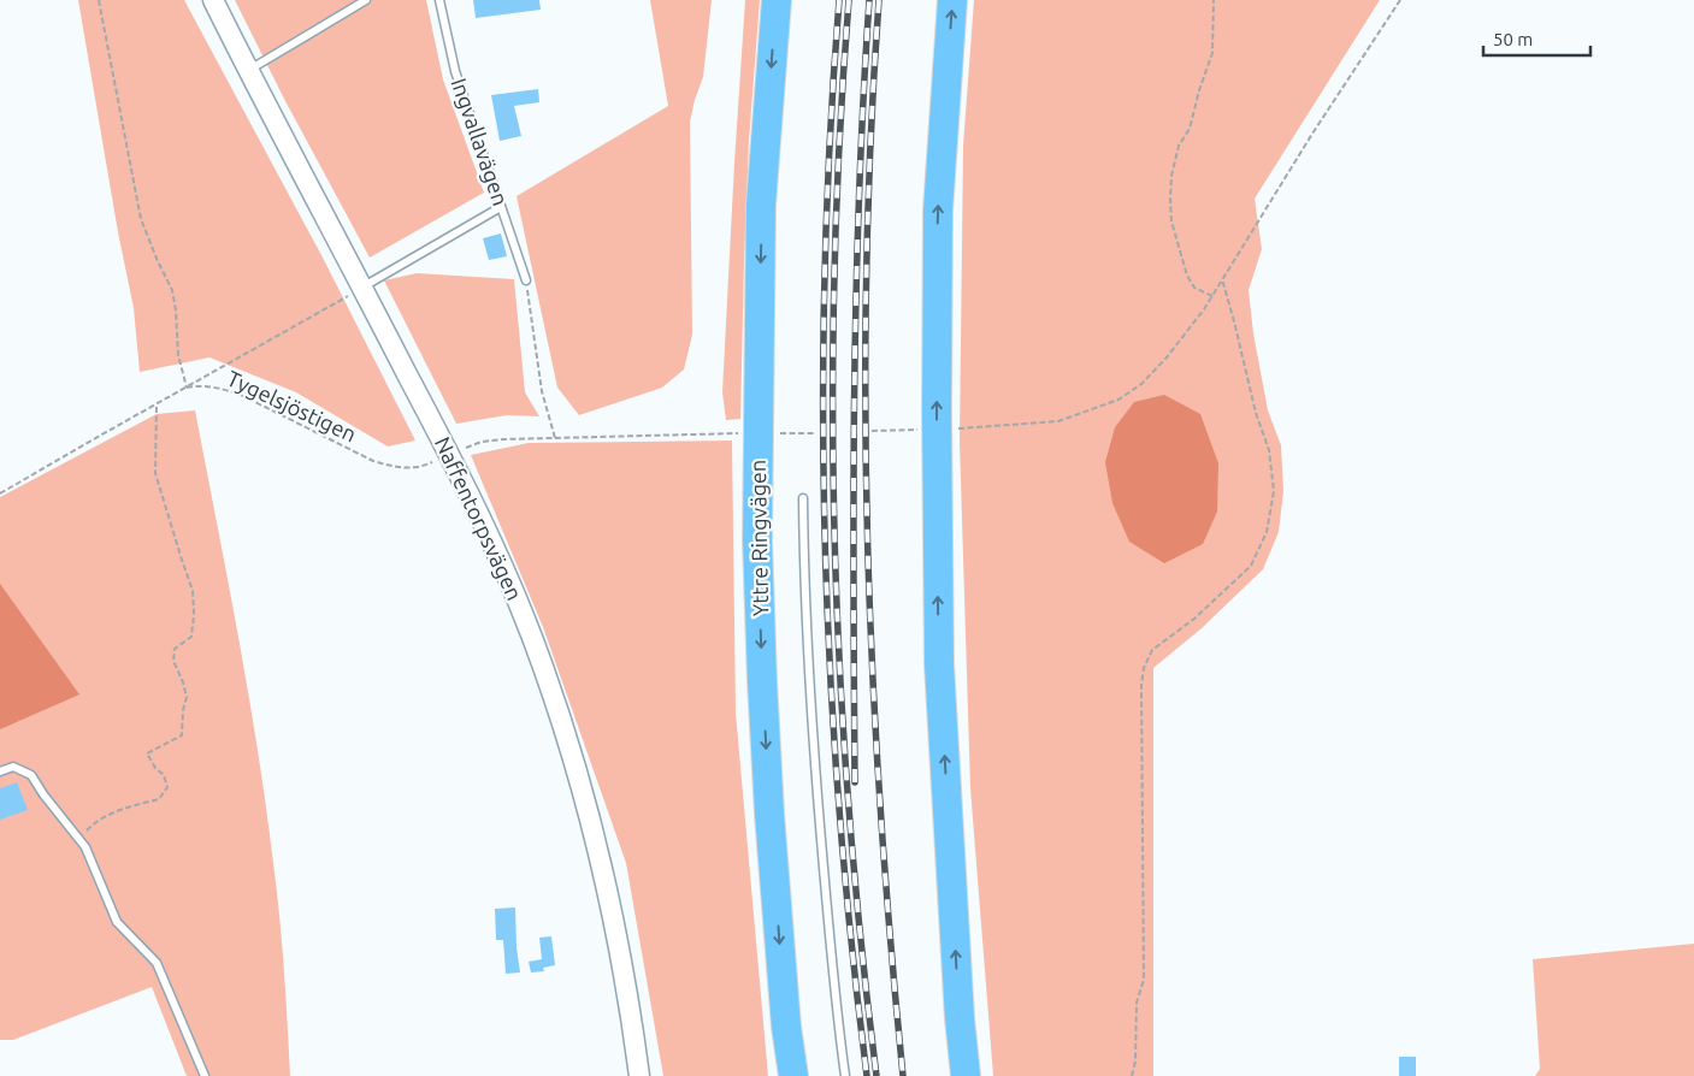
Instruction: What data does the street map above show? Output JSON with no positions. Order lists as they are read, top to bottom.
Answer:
{
  "streets": {
    "highway": ["Yttre Ringvägen"],
    "street": ["Naffentorpsvägen"],
    "lane": ["Ingvallavägen"],
    "path": ["Tygelsjöstigen"]
  },
  "crossings": [
    ["Tygelsjöstigen", "Naffentorpsvägen"]
  ],
  "scale_bar": "50 m"
}
